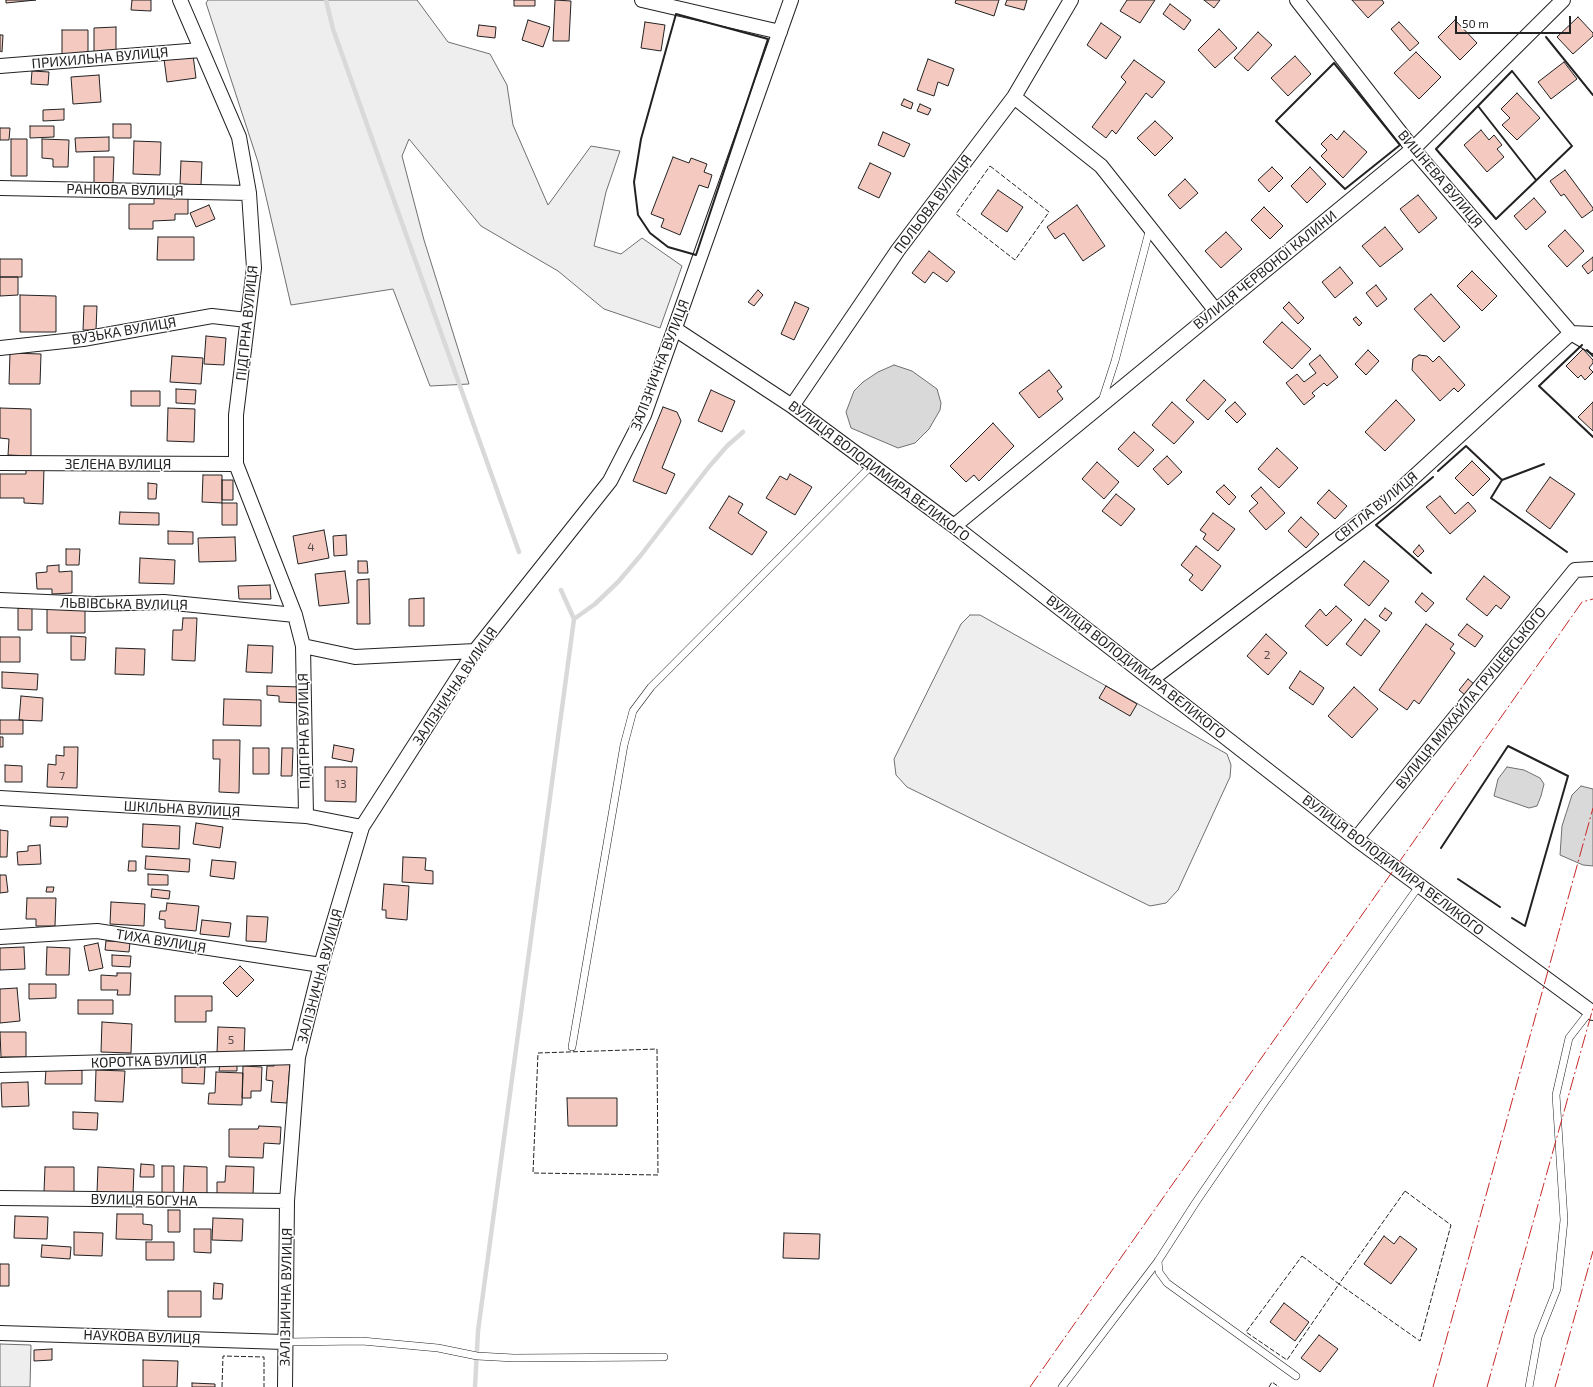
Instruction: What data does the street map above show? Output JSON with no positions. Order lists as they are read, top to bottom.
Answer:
{
  "streets": {
    "street": [
      "ПРИХИЛЬНА ВУЛИЦЯ",
      "ВИШНЕВА ВУЛИЦЯ",
      "РАНКОВА ВУЛИЦЯ",
      "ПОЛЬОВА ВУЛИЦЯ",
      "ВУЛИЦЯ ЧЕРВОНОЇ КАЛИНИ",
      "ПІДГІРНА ВУЛИЦЯ",
      "ВУЗЬКА ВУЛИЦЯ",
      "ЗАЛІЗНИЧНА ВУЛИЦЯ",
      "ЗЕЛЕНА ВУЛИЦЯ",
      "ВУЛИЦЯ ВОЛОДИМИРА ВЕЛИКОГО",
      "СВІТЛА ВУЛИЦЯ",
      "ЛЬВІВСЬКА ВУЛИЦЯ",
      "ВУЛИЦЯ МИХАЙЛА ГРУШЕВСЬКОГО",
      "ШКІЛЬНА ВУЛИЦЯ",
      "ТИХА ВУЛИЦЯ",
      "КОРОТКА ВУЛИЦЯ",
      "ВУЛИЦЯ БОГУНА",
      "НАУКОВА ВУЛИЦЯ"
    ]
  },
  "crossings": [
    ["ПРИХИЛЬНА ВУЛИЦЯ", "ПІДГІРНА ВУЛИЦЯ"],
    ["ВИШНЕВА ВУЛИЦЯ", "ВУЛИЦЯ ЧЕРВОНОЇ КАЛИНИ"],
    ["ВИШНЕВА ВУЛИЦЯ", "СВІТЛА ВУЛИЦЯ"],
    ["РАНКОВА ВУЛИЦЯ", "ПІДГІРНА ВУЛИЦЯ"],
    ["ПОЛЬОВА ВУЛИЦЯ", "ВУЛИЦЯ ВОЛОДИМИРА ВЕЛИКОГО"],
    ["ВУЛИЦЯ ЧЕРВОНОЇ КАЛИНИ", "ВУЛИЦЯ ВОЛОДИМИРА ВЕЛИКОГО"],
    ["ПІДГІРНА ВУЛИЦЯ", "ВУЗЬКА ВУЛИЦЯ"],
    ["ПІДГІРНА ВУЛИЦЯ", "ЗЕЛЕНА ВУЛИЦЯ"],
    ["ПІДГІРНА ВУЛИЦЯ", "ЛЬВІВСЬКА ВУЛИЦЯ"],
    ["ПІДГІРНА ВУЛИЦЯ", "ШКІЛЬНА ВУЛИЦЯ"],
    ["ЗАЛІЗНИЧНА ВУЛИЦЯ", "ВУЛИЦЯ ВОЛОДИМИРА ВЕЛИКОГО"],
    ["ЗАЛІЗНИЧНА ВУЛИЦЯ", "ШКІЛЬНА ВУЛИЦЯ"],
    ["ЗАЛІЗНИЧНА ВУЛИЦЯ", "ТИХА ВУЛИЦЯ"],
    ["ЗАЛІЗНИЧНА ВУЛИЦЯ", "КОРОТКА ВУЛИЦЯ"],
    ["ЗАЛІЗНИЧНА ВУЛИЦЯ", "ВУЛИЦЯ БОГУНА"],
    ["ЗАЛІЗНИЧНА ВУЛИЦЯ", "НАУКОВА ВУЛИЦЯ"],
    ["ВУЛИЦЯ ВОЛОДИМИРА ВЕЛИКОГО", "СВІТЛА ВУЛИЦЯ"],
    ["ВУЛИЦЯ ВОЛОДИМИРА ВЕЛИКОГО", "ВУЛИЦЯ МИХАЙЛА ГРУШЕВСЬКОГО"]
  ],
  "house_numbers": [
    "4",
    "2",
    "7",
    "13",
    "5"
  ],
  "scale_bar": "50 m"
}
